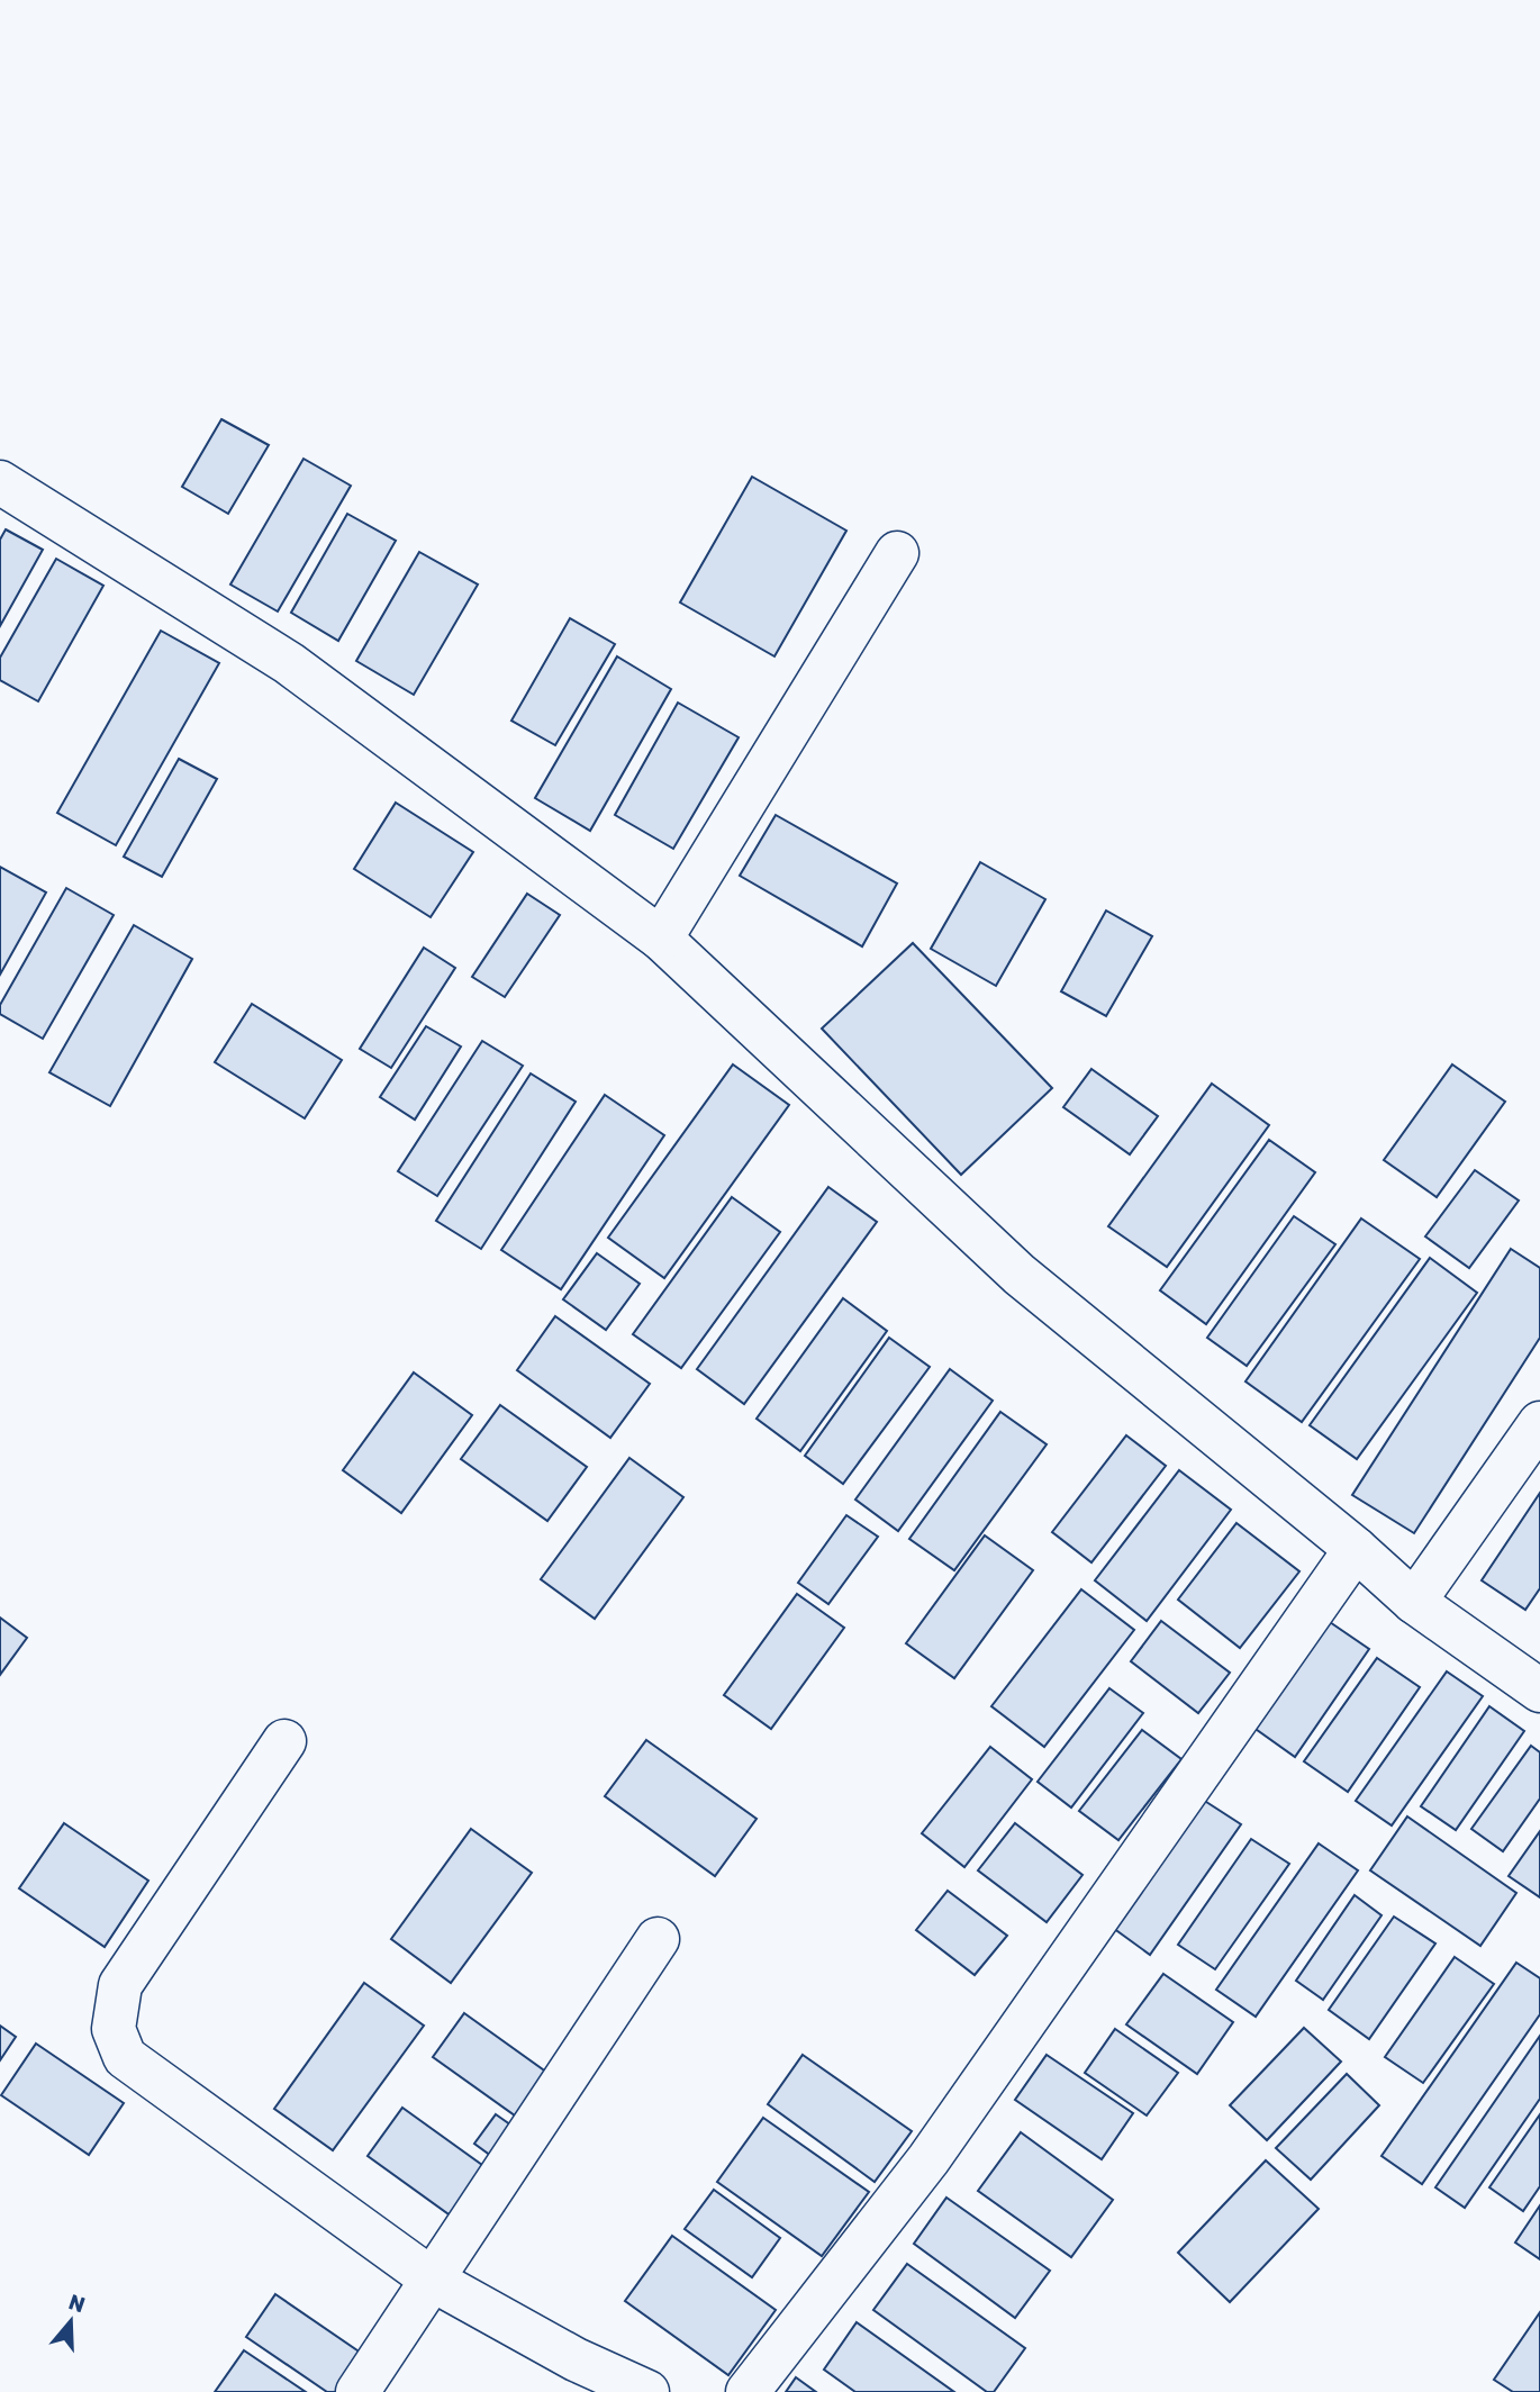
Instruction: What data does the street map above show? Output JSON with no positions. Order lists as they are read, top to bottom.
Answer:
{
  "north": "top"
}
